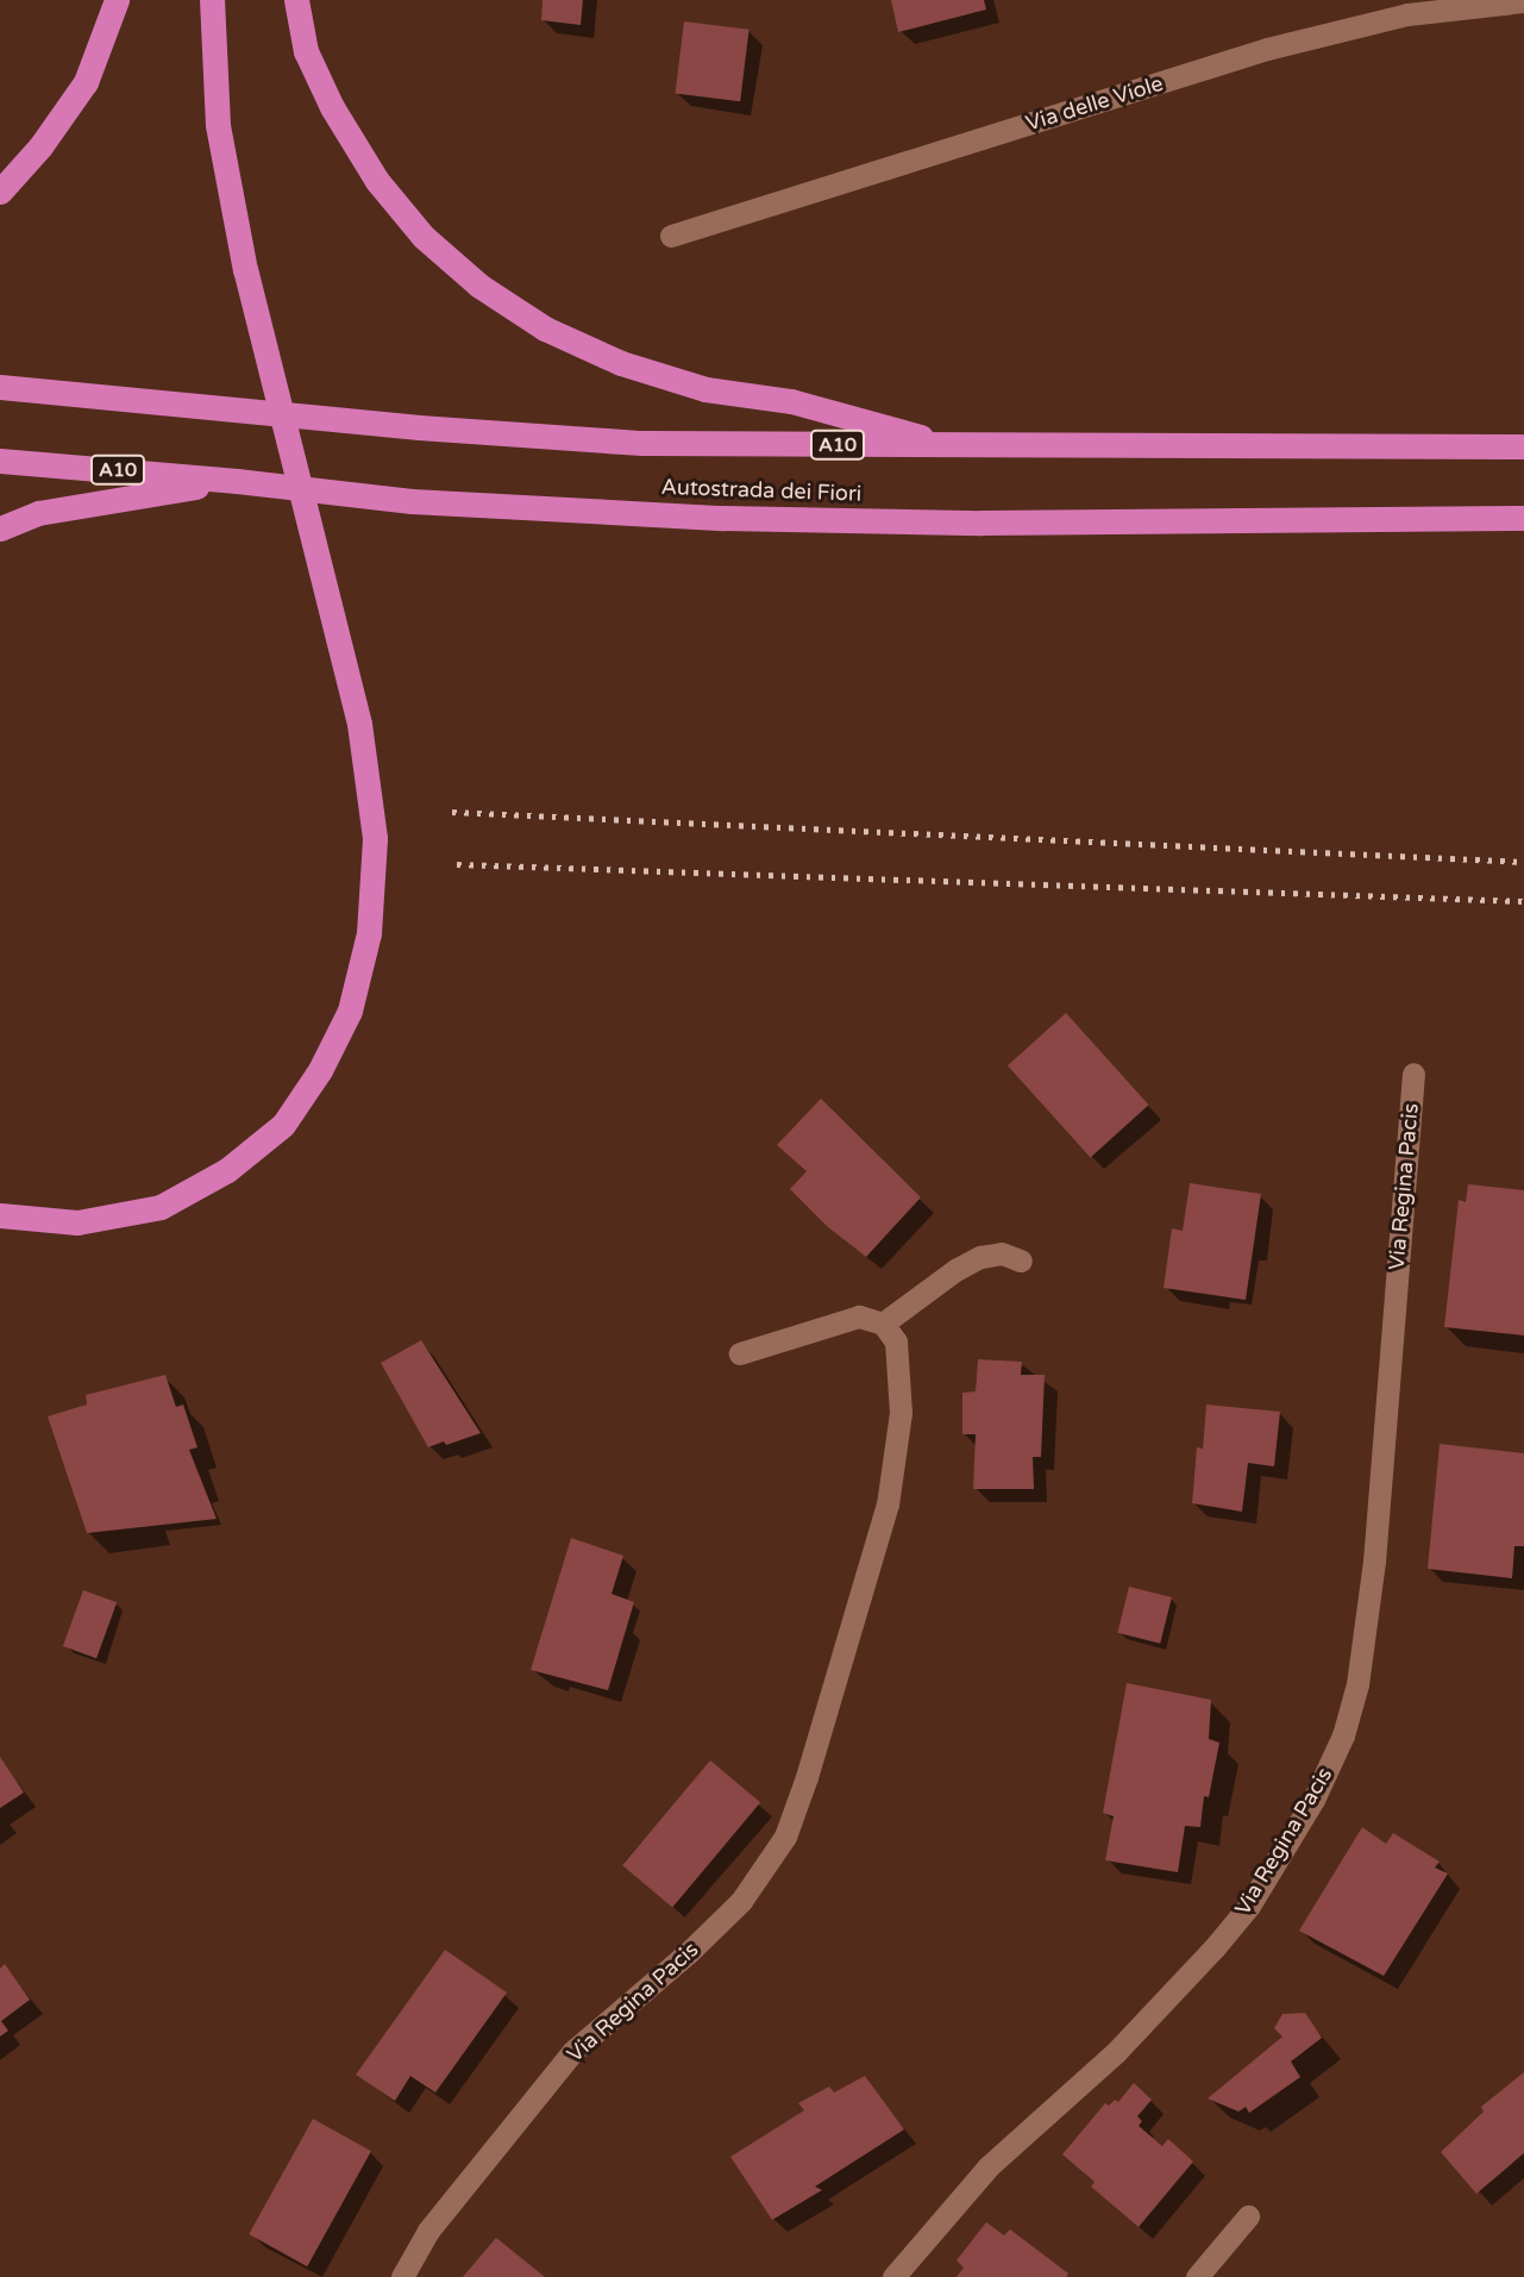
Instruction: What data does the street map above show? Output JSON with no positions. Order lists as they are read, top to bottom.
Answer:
{
  "streets": {
    "highway": ["A10", "Autostrada dei Fiori"],
    "street": ["Via delle Viole", "Via Regina Pacis"]
  }
}
